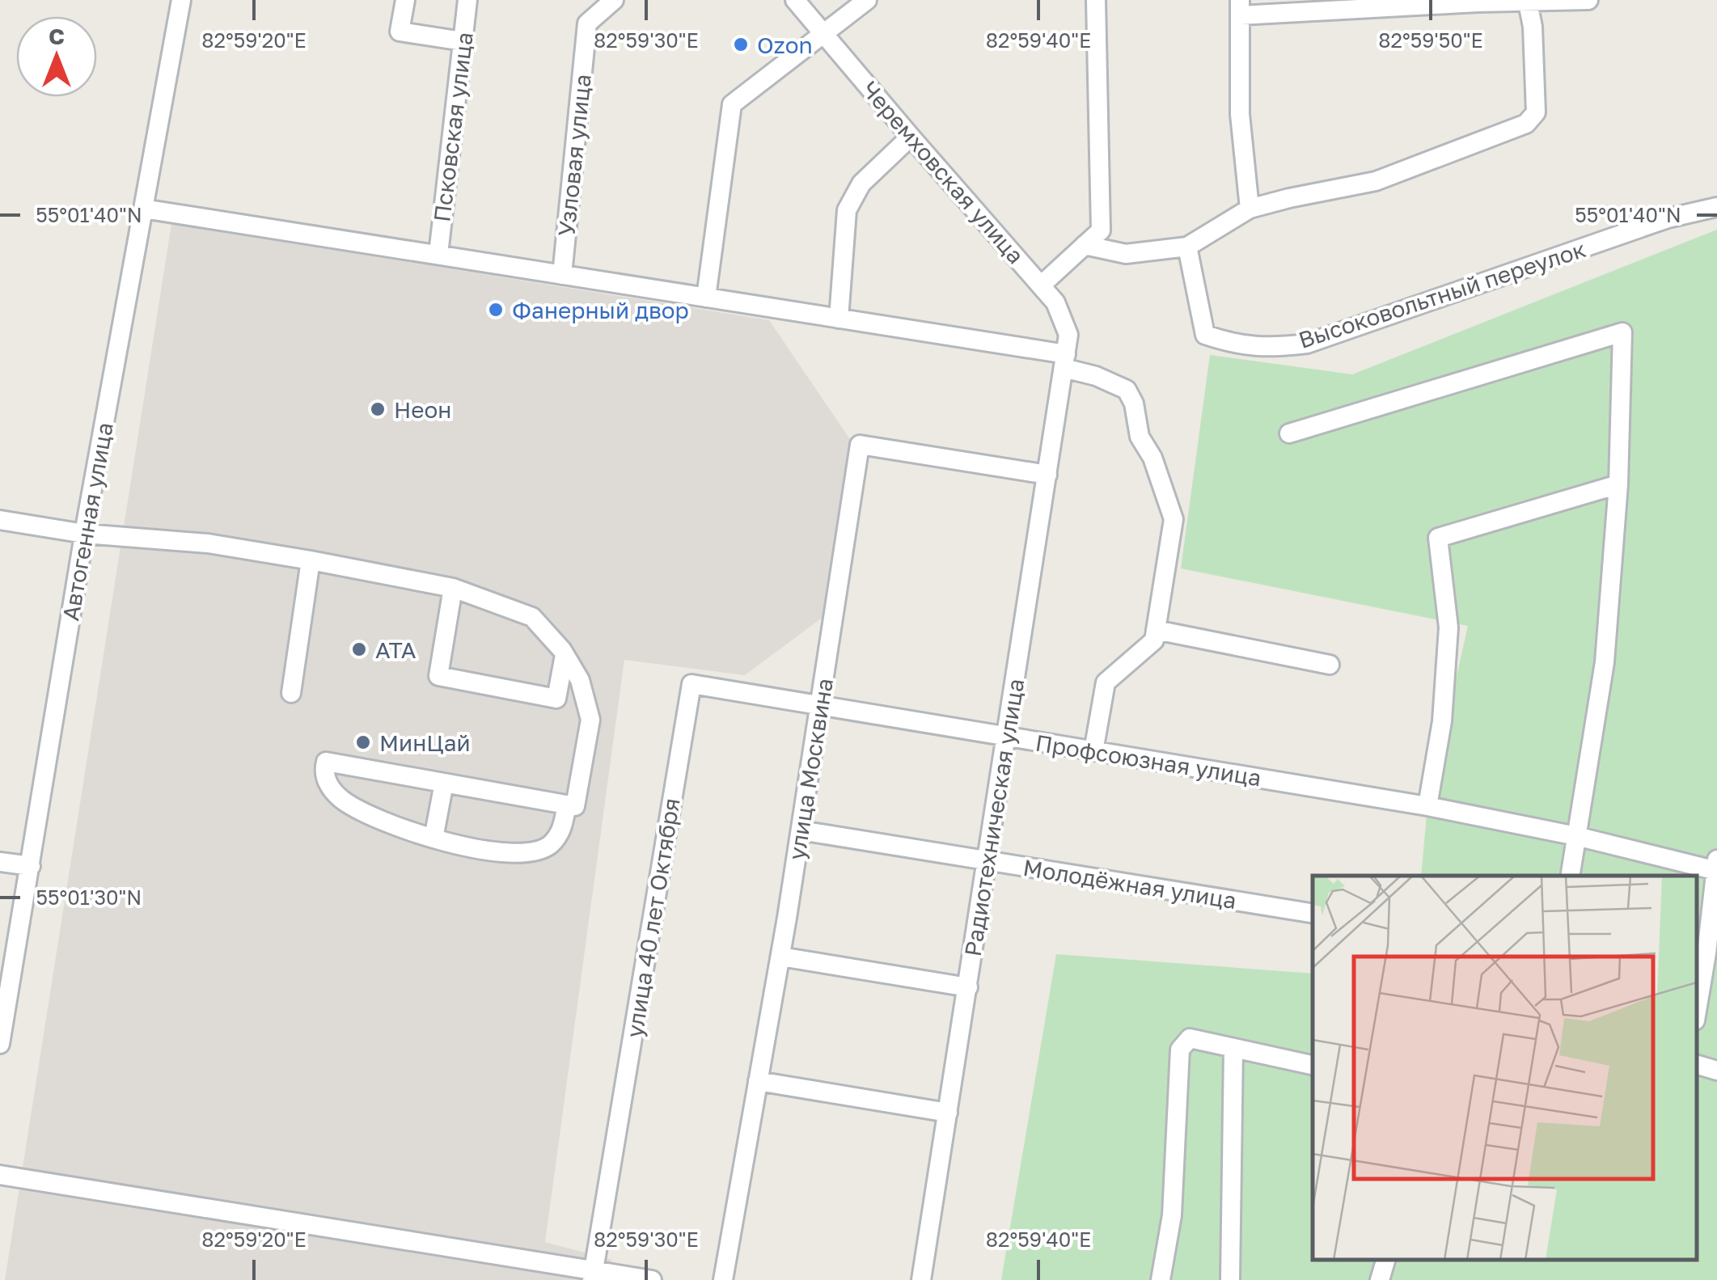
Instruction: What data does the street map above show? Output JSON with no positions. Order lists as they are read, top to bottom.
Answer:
{
  "streets": {
    "street": [
      "Псковская улица",
      "Узловая улица",
      "Черемховская улица",
      "Высоковольтный переулок",
      "Автогенная улица",
      "Профсоюзная улица",
      "улица Москвина",
      "Радиотехническая улица",
      "Молодёжная улица",
      "улица 40 лет Октября"
    ]
  },
  "crossings": [
    ["Черемховская улица", "Радиотехническая улица"],
    ["Профсоюзная улица", "улица Москвина"],
    ["Профсоюзная улица", "Радиотехническая улица"],
    ["Профсоюзная улица", "улица 40 лет Октября"],
    ["улица Москвина", "Радиотехническая улица"],
    ["улица Москвина", "Молодёжная улица"],
    ["улица Москвина", "улица 40 лет Октября"],
    ["Радиотехническая улица", "Молодёжная улица"]
  ],
  "places": [
    "Ozon",
    "Фанерный двор",
    "Неон",
    "АТА",
    "МинЦай"
  ],
  "north": "top",
  "coordinates": [
    "82°59'20\"E",
    "82°59'30\"E",
    "82°59'40\"E",
    "82°59'50\"E",
    "55°01'40\"N",
    "55°01'30\"N"
  ]
}
